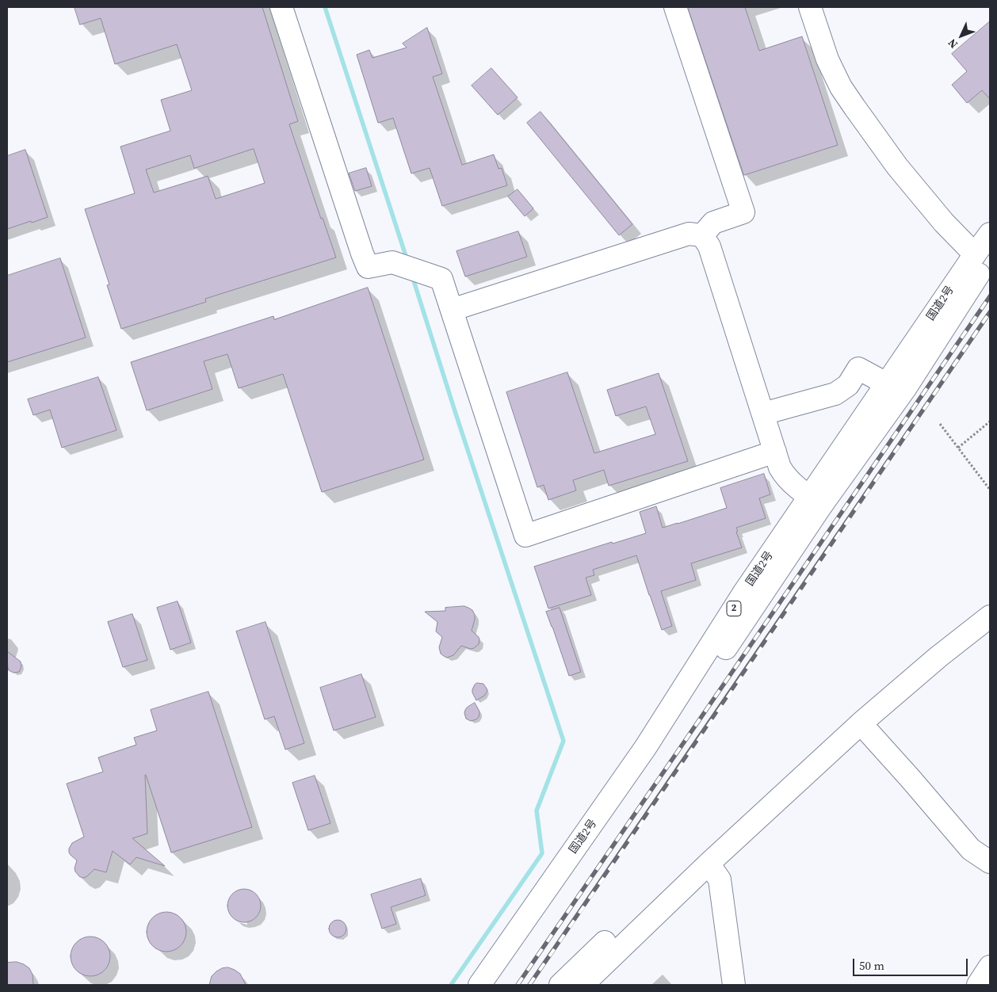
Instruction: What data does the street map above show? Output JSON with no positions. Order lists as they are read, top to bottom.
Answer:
{
  "streets": {
    "main road": ["国道2号", "2"]
  },
  "scale_bar": "50 m",
  "north": "bottom left"
}
